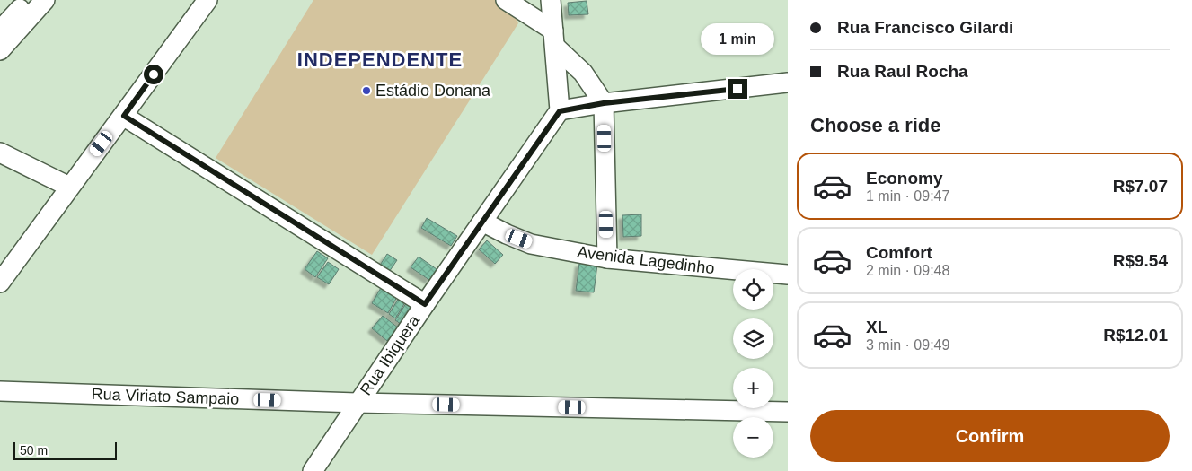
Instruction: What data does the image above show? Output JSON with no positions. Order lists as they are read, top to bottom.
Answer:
{
  "streets": {
    "street": ["Avenida Lagedinho", "Rua Ibiquera", "Rua Viriato Sampaio"]
  },
  "crossings": [
    ["Avenida Lagedinho", "Rua Ibiquera"],
    ["Rua Ibiquera", "Rua Viriato Sampaio"]
  ],
  "districts": ["INDEPENDENTE"],
  "places": ["Estádio Donana"],
  "scale_bar": "50 m",
  "page": {
    "banner": ["Rua Francisco Gilardi", "Rua Raul Rocha"],
    "bubble": "1 min",
    "heading": "Choose a ride",
    "list": [
      {
        "name": "Economy",
        "note": "1 min · 09:47",
        "value": "R$7.07"
      },
      {
        "name": "Comfort",
        "note": "2 min · 09:48",
        "value": "R$9.54"
      },
      {
        "name": "XL",
        "note": "3 min · 09:49",
        "value": "R$12.01"
      }
    ],
    "map_buttons": ["+", "−"],
    "buttons": "Confirm",
    "scale": "50 m"
  }
}
